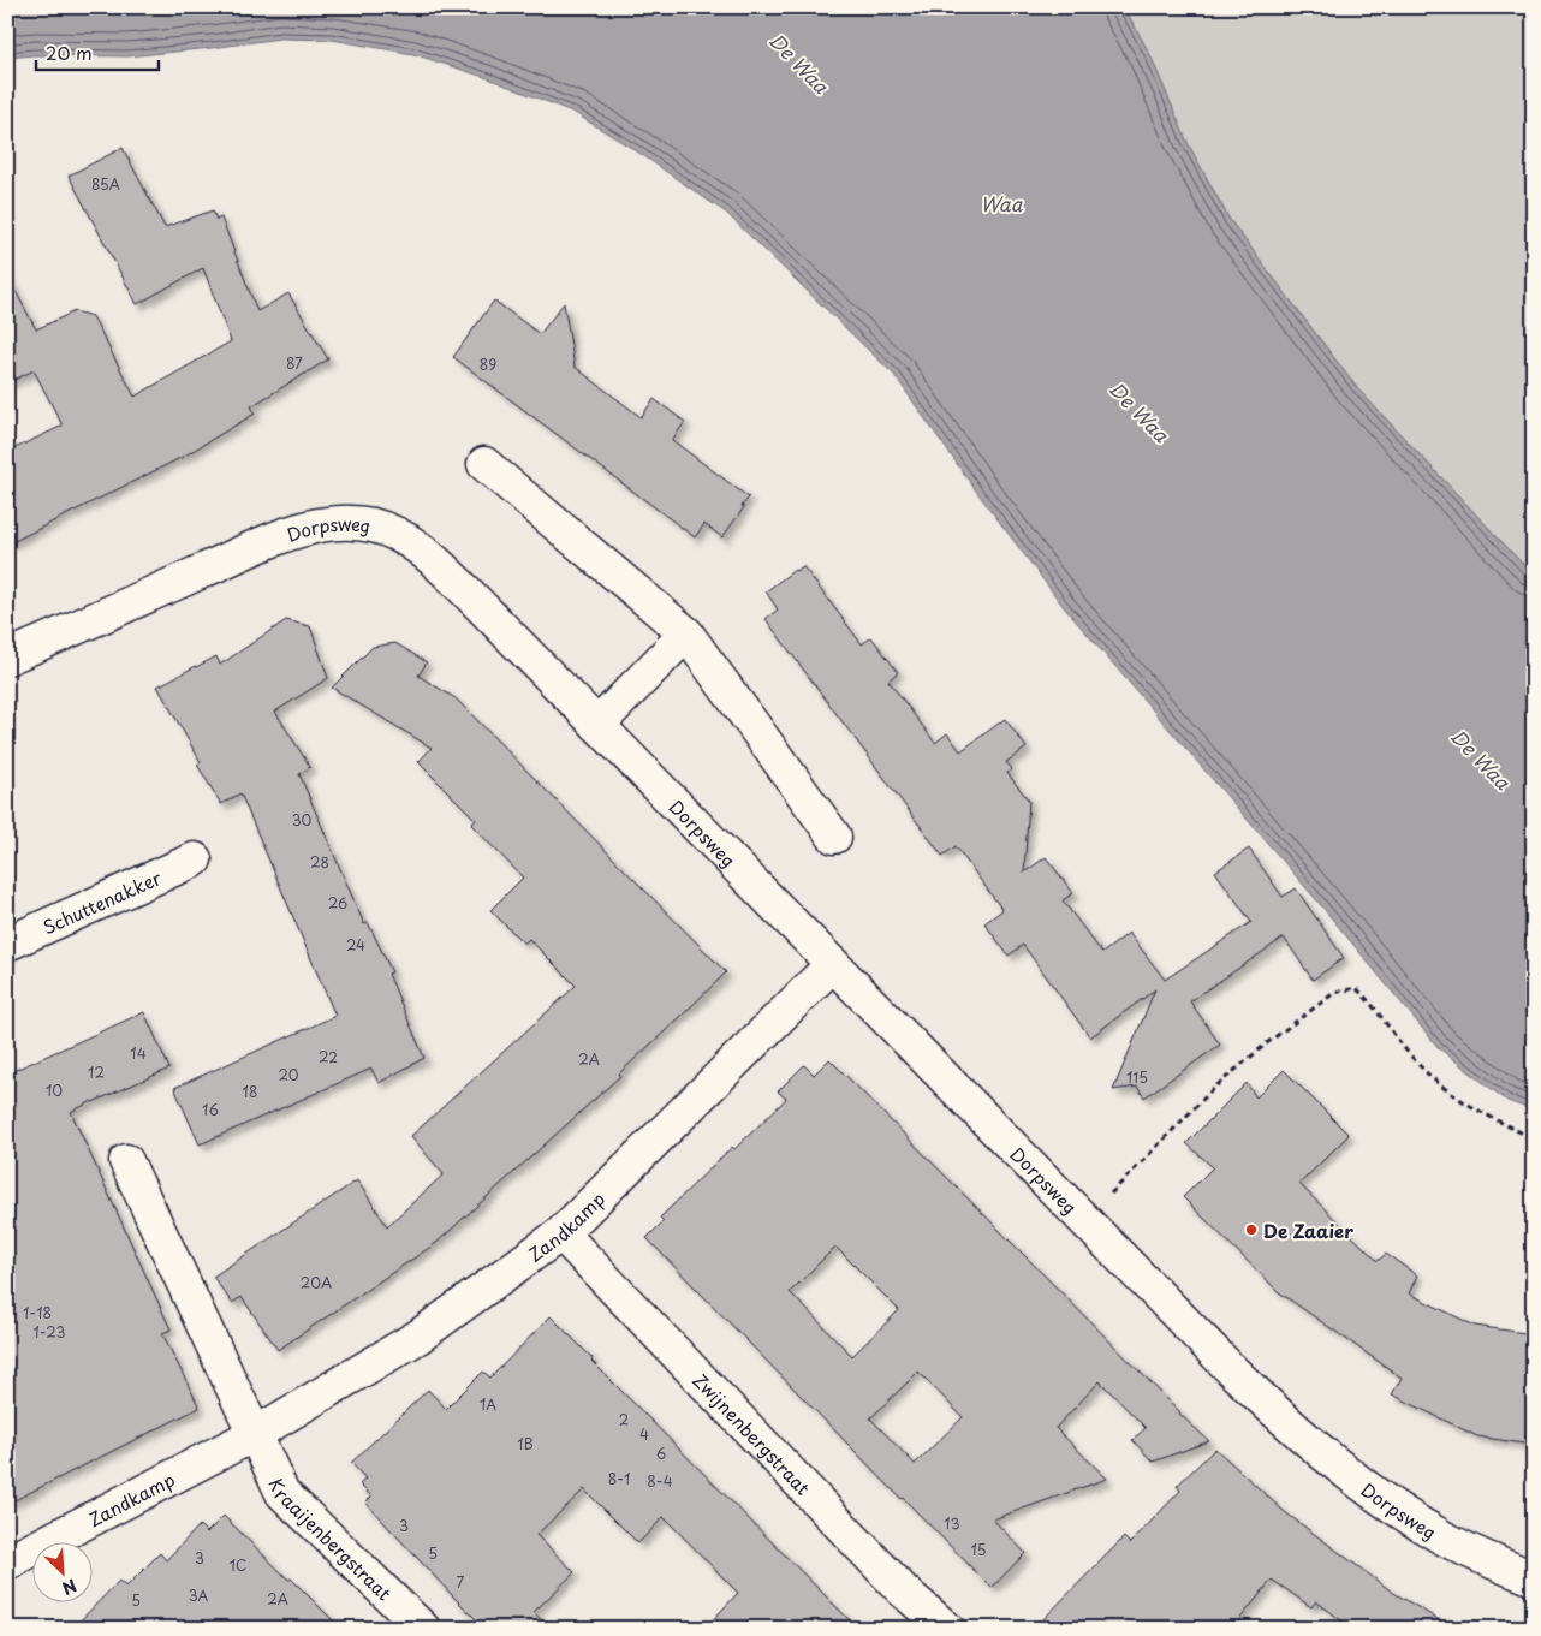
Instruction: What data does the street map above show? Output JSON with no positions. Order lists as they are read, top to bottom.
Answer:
{
  "streets": {
    "street": [
      "Dorpsweg",
      "Schuttenakker",
      "Zandkamp",
      "Zwijnenbergstraat",
      "Kraaijenbergstraat"
    ]
  },
  "crossings": [
    ["Dorpsweg", "Zandkamp"],
    ["Zandkamp", "Zwijnenbergstraat"],
    ["Zandkamp", "Kraaijenbergstraat"]
  ],
  "water": ["De Waa", "Waa"],
  "places": ["De Zaaier"],
  "house_numbers": [
    "85A",
    "87",
    "89",
    "30",
    "28",
    "26",
    "24",
    "14",
    "22",
    "2A",
    "12",
    "20",
    "115",
    "10",
    "18",
    "16",
    "20A",
    "1-18",
    "1-23",
    "1A",
    "2",
    "4",
    "1B",
    "6",
    "8-1",
    "8-4",
    "13",
    "3",
    "15",
    "5",
    "3",
    "1C",
    "7",
    "3A",
    "2A",
    "5"
  ],
  "scale_bar": "20 m",
  "north": "bottom right"
}
